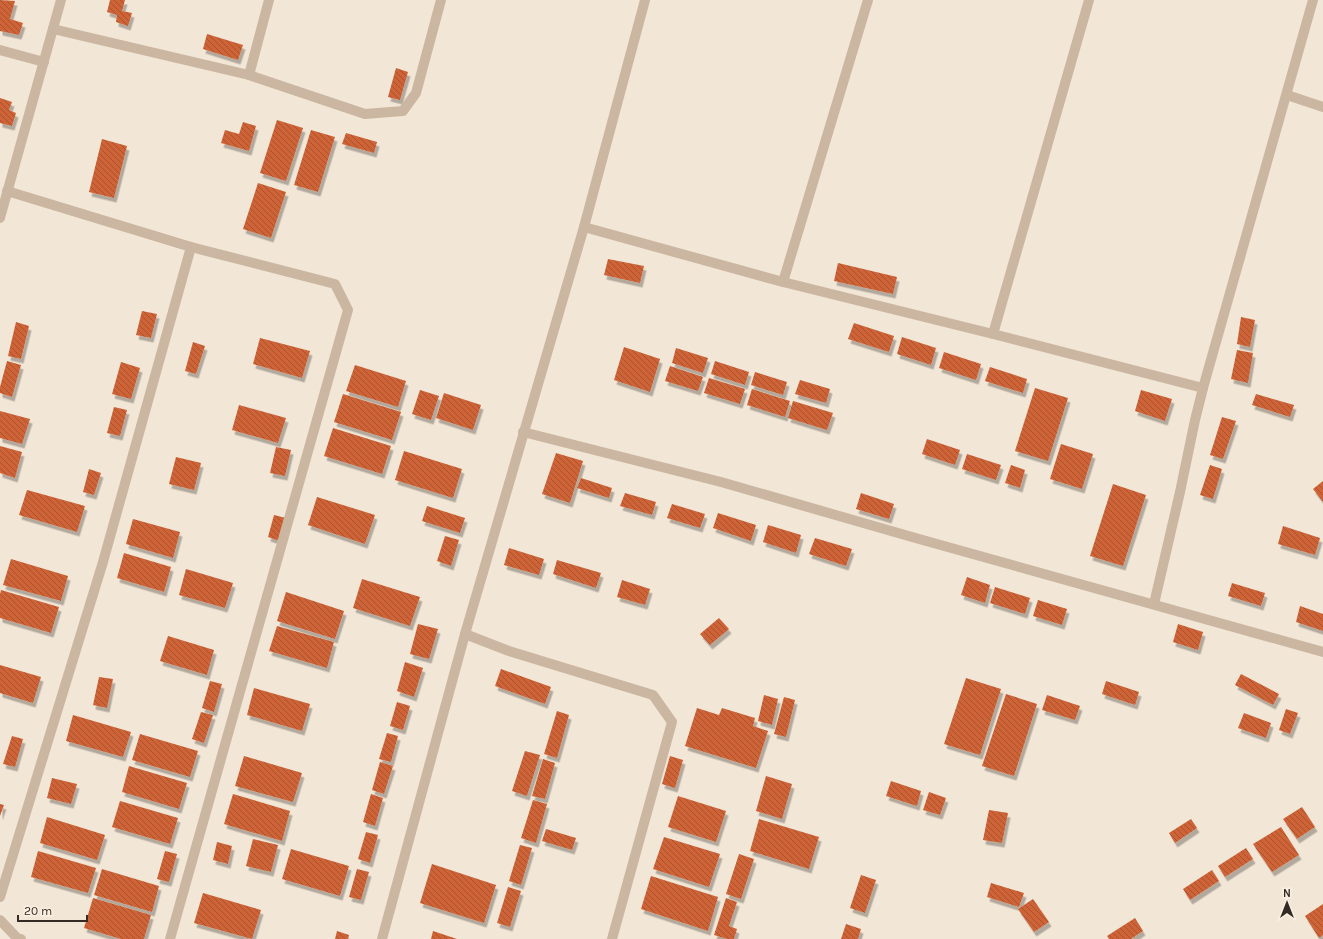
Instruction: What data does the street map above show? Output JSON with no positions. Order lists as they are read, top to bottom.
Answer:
{
  "scale_bar": "20 m",
  "north": "top"
}
